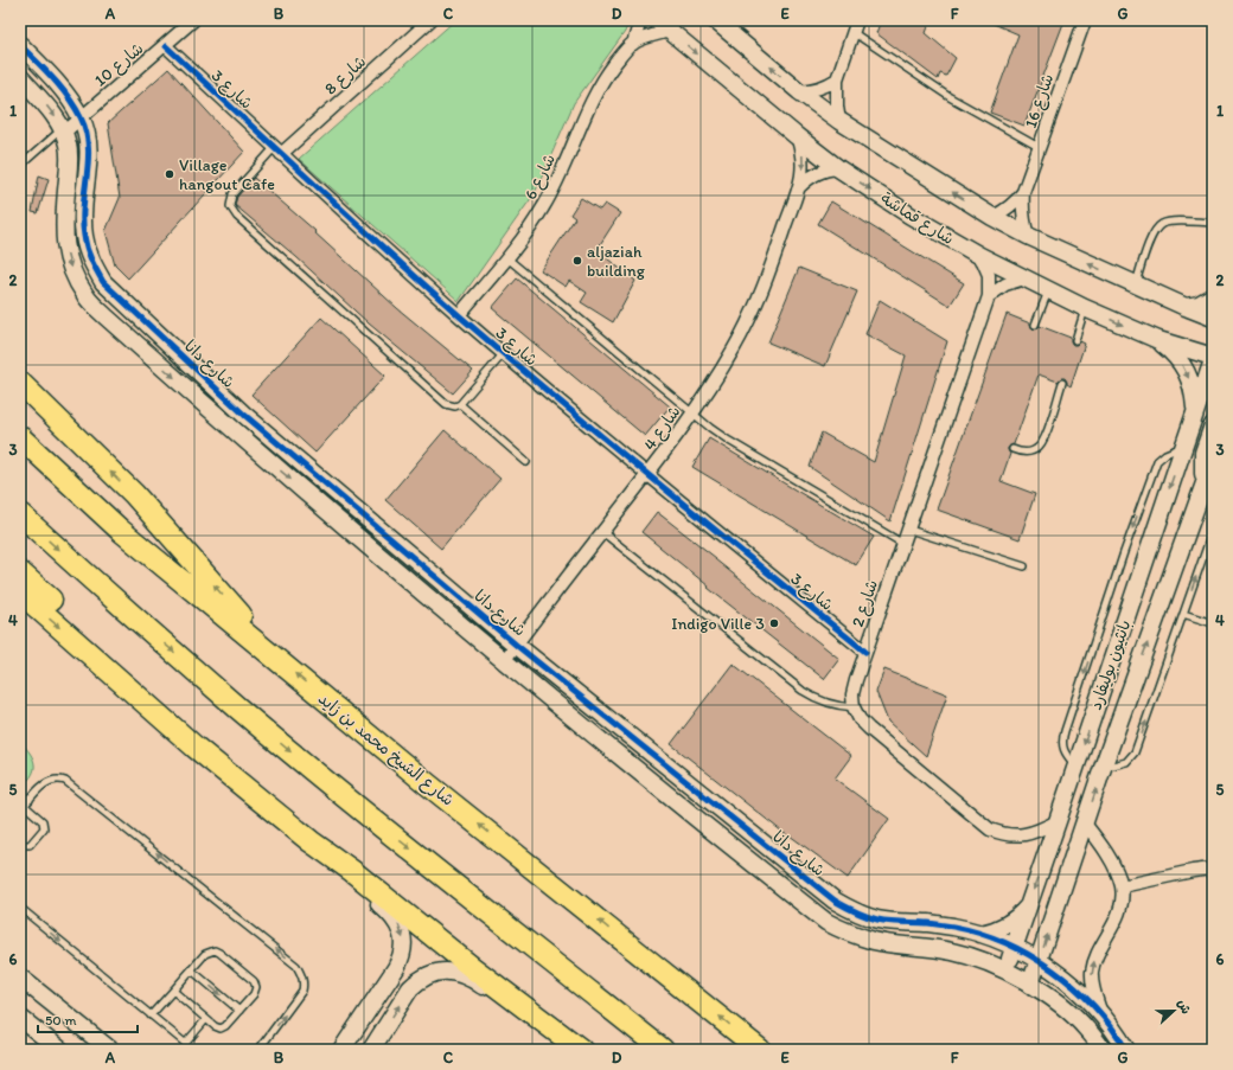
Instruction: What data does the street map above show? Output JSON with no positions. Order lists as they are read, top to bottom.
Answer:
{
  "streets": {
    "highway": ["شارع الشيخ محمد بن زايد"],
    "street": [
      "شارع 10",
      "شارع 8",
      "شارع 3",
      "شارع 16",
      "شارع 6",
      "شارع قماشة",
      "شارع دانا",
      "شارع 4",
      "شارع 2",
      "بانثيون بوليفارد"
    ]
  },
  "crossings": [
    ["شارع 10", "شارع 3"],
    ["شارع 10", "شارع دانا"],
    ["شارع 8", "شارع 3"],
    ["شارع 3", "شارع 6"],
    ["شارع 3", "شارع 4"],
    ["شارع 3", "شارع 2"],
    ["شارع 6", "شارع قماشة"],
    ["شارع قماشة", "شارع 4"],
    ["شارع قماشة", "شارع 2"],
    ["شارع قماشة", "بانثيون بوليفارد"],
    ["شارع دانا", "شارع 4"],
    ["شارع دانا", "بانثيون بوليفارد"]
  ],
  "places": ["Village hangout Cafe", "aljaziah building", "Indigo Ville 3"],
  "scale_bar": "50 m",
  "north": "right",
  "grid": {
    "columns": [
      "A",
      "B",
      "C",
      "D",
      "E",
      "F",
      "G"
    ],
    "rows": [
      "1",
      "2",
      "3",
      "4",
      "5",
      "6"
    ]
  }
}
